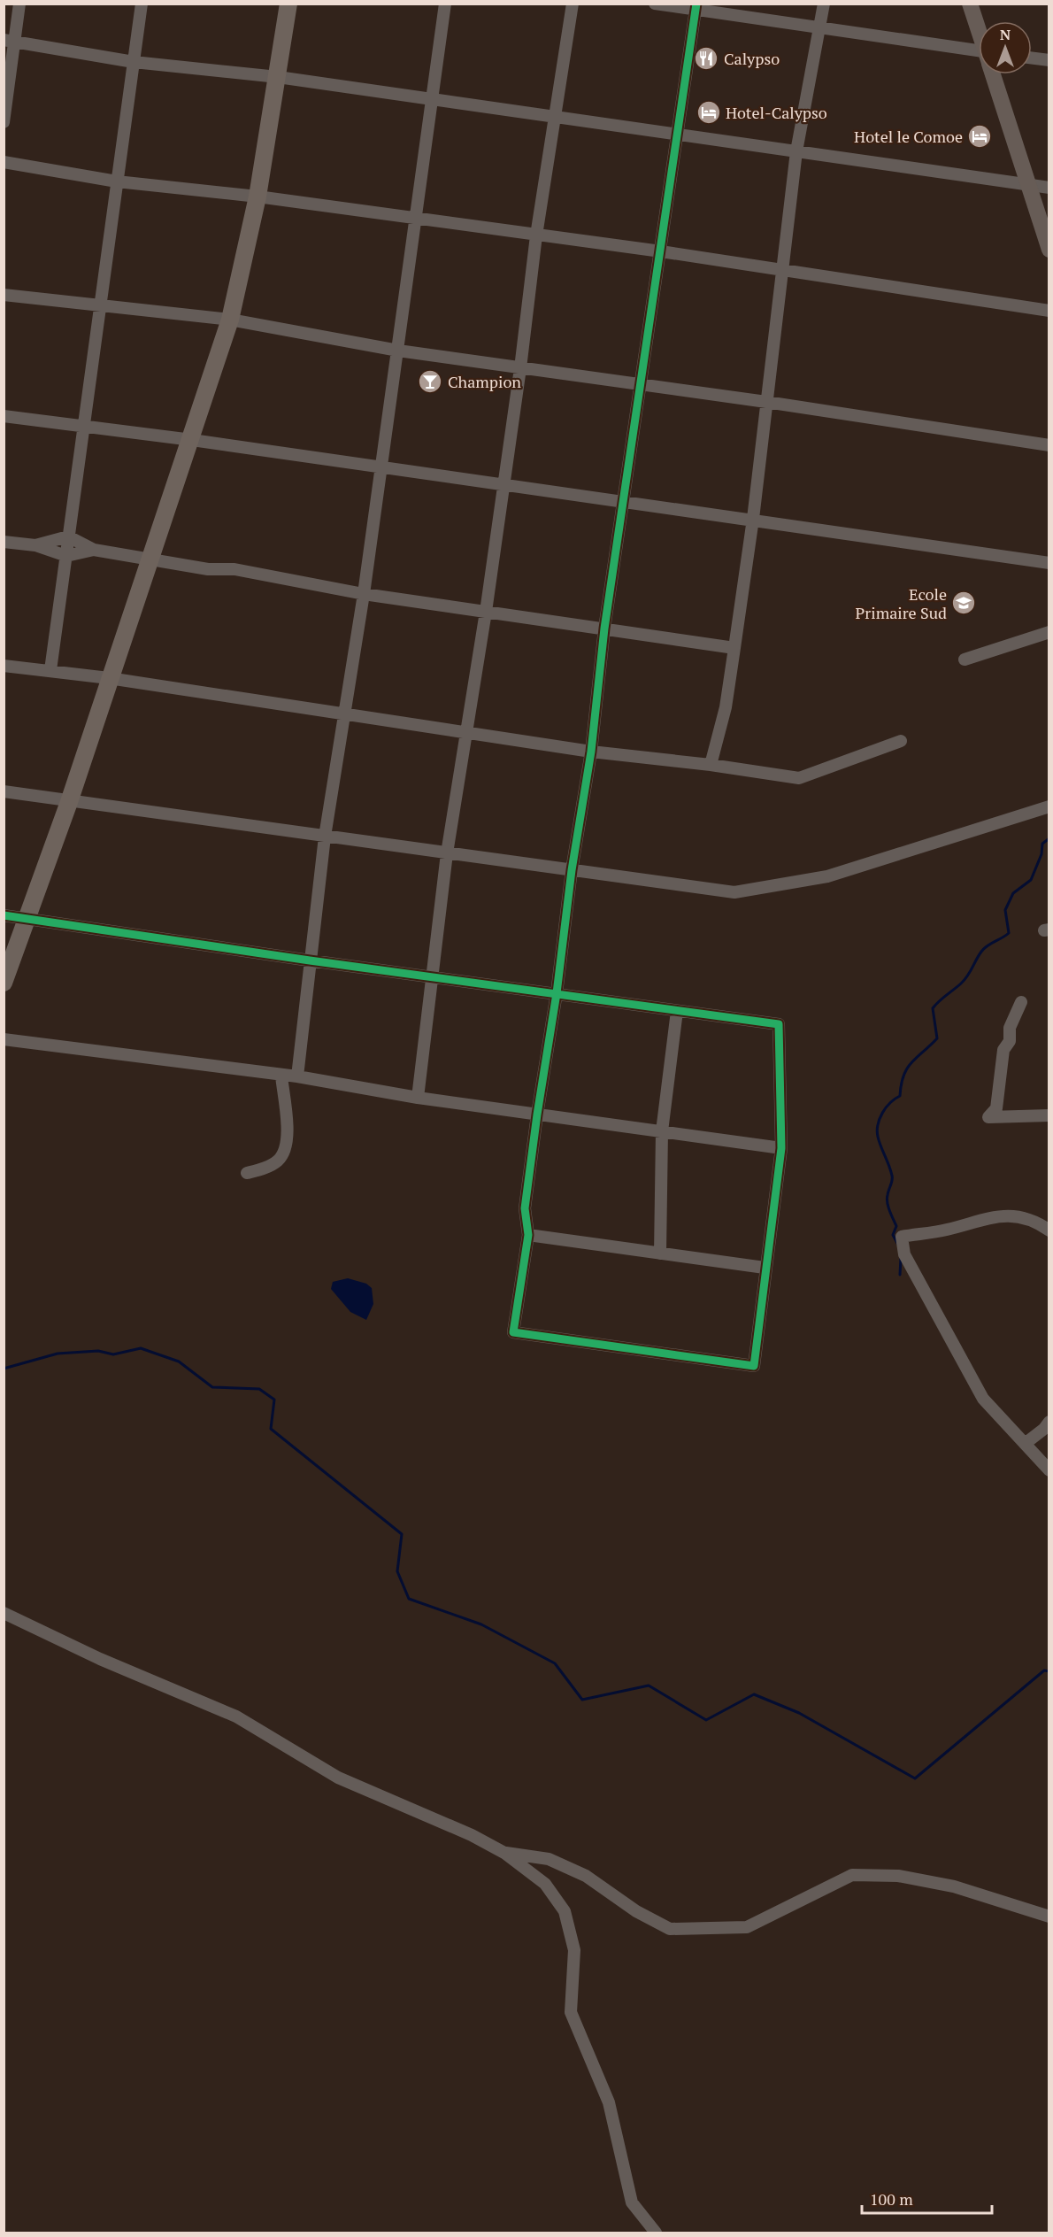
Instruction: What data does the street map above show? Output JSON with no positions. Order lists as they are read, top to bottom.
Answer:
{
  "places": {
    "restaurant": ["Calypso"],
    "hotel": ["Hotel-Calypso", "Hotel le Comoe"],
    "bar": ["Champion"],
    "school or university": ["Ecole Primaire Sud"]
  },
  "scale_bar": "100 m",
  "north": "top"
}
